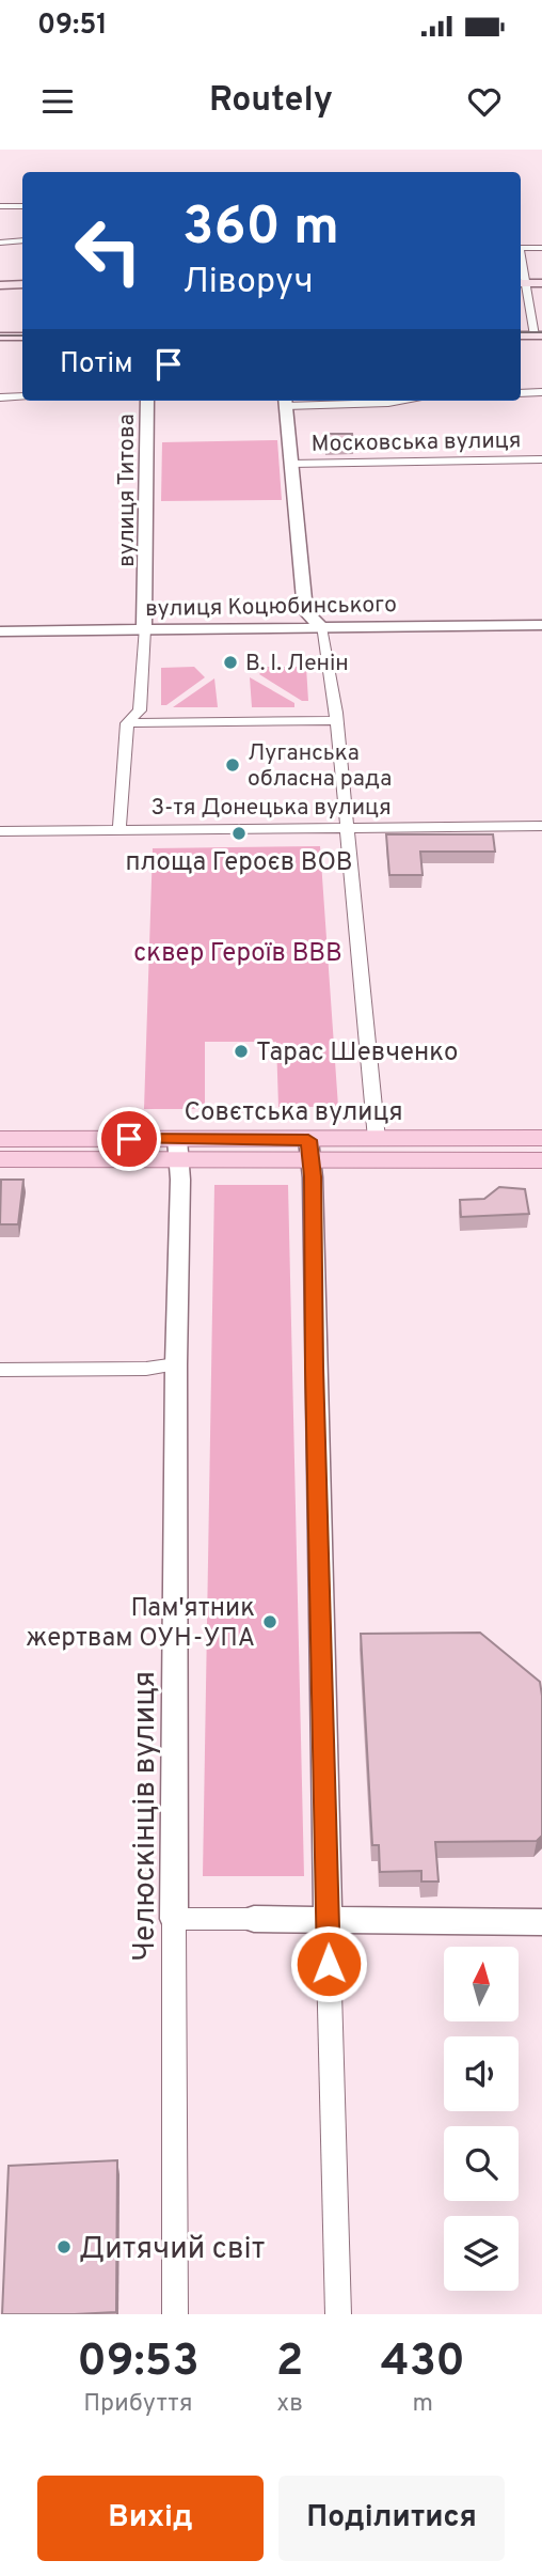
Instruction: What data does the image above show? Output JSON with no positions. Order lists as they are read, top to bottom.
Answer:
{
  "streets": {
    "main road": ["Совєтська вулиця"],
    "street": [
      "Московська вулиця",
      "вулиця Титова",
      "вулиця Коцюбинського",
      "3-тя Донецька вулиця",
      "Челюскінців вулиця"
    ]
  },
  "crossings": [
    ["вулиця Титова", "вулиця Коцюбинського"],
    ["Совєтська вулиця", "Челюскінців вулиця"]
  ],
  "parks": ["сквер Героїв ВВВ"],
  "places": [
    "В. І. Ленін",
    "Луганська обласна рада",
    "площа Героєв ВОВ",
    "Тарас Шевченко",
    "Пам'ятник жертвам ОУН-УПА",
    "Дитячий світ"
  ],
  "north": "top",
  "page": {
    "status": "09:51",
    "header": "Routely",
    "turn": ["360 m", "Ліворуч"],
    "then": "Потім",
    "eta": [
      "09:53",
      "Прибуття",
      "2",
      "хв",
      "430",
      "m"
    ],
    "buttons": ["Вихід", "Поділитися"]
  }
}
